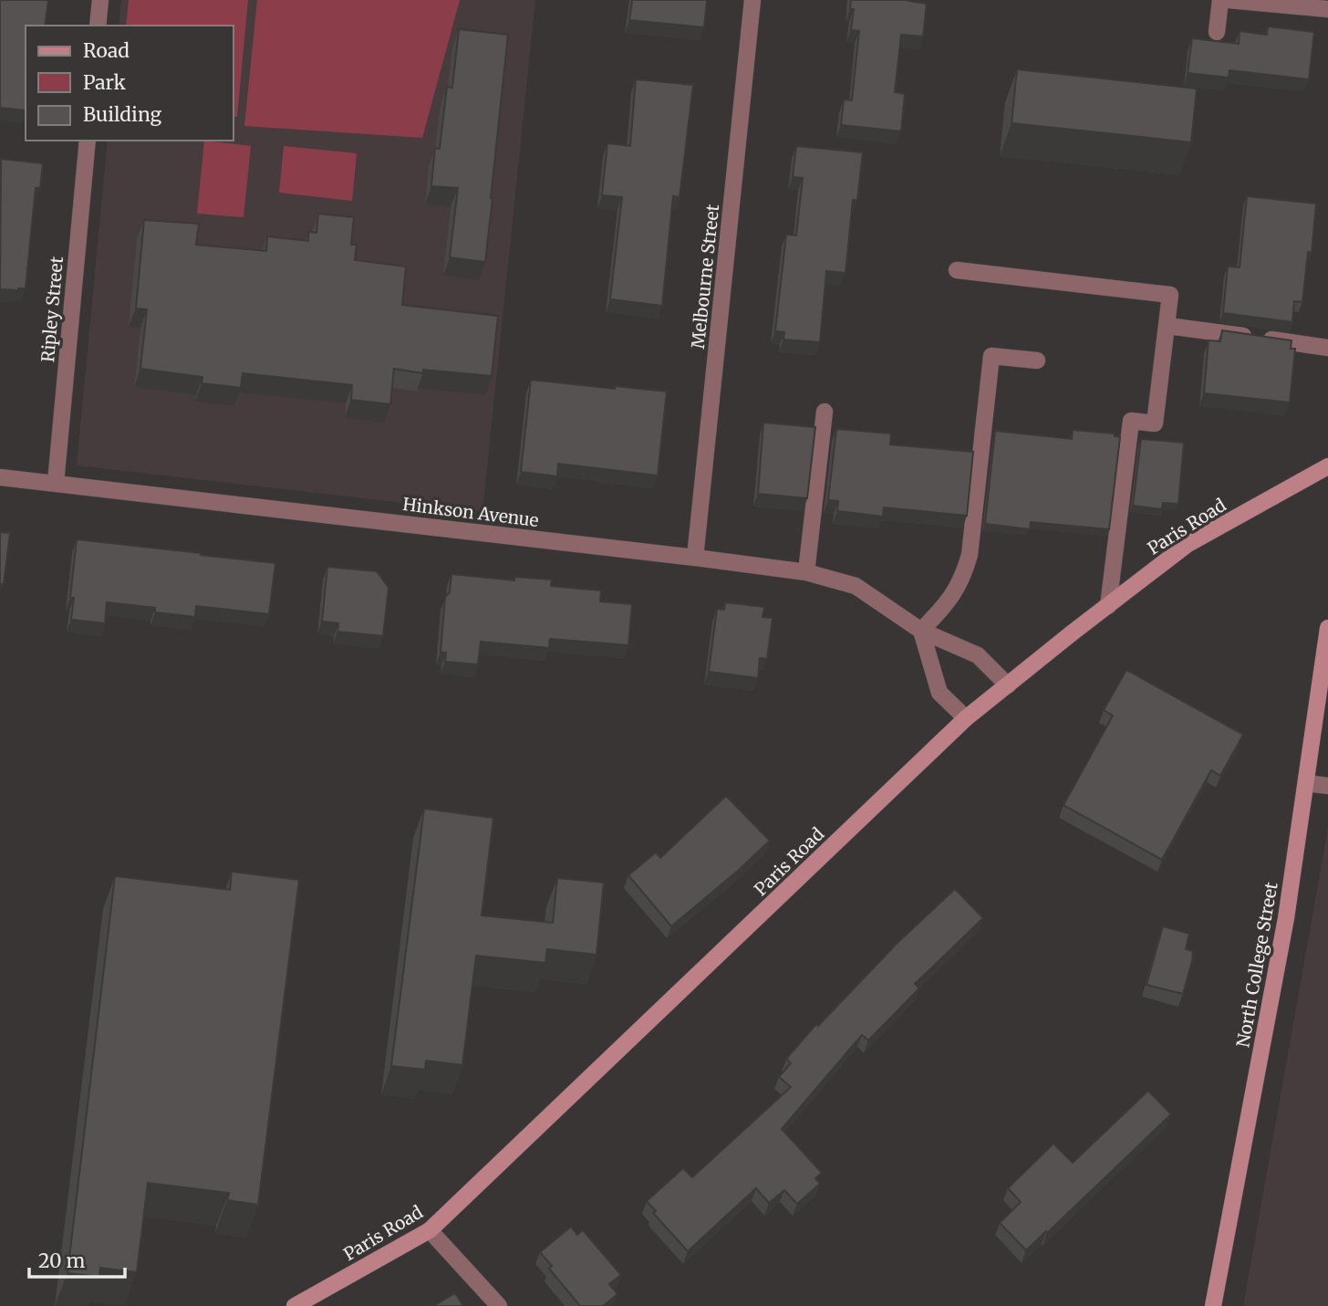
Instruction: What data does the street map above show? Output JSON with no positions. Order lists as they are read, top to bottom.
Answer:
{
  "streets": {
    "main road": ["Paris Road", "North College Street"],
    "street": ["Melbourne Street", "Ripley Street", "Hinkson Avenue"]
  },
  "crossings": [
    ["Melbourne Street", "Hinkson Avenue"],
    ["Ripley Street", "Hinkson Avenue"],
    ["Hinkson Avenue", "Paris Road"]
  ],
  "legend": ["Road", "Park", "Building"],
  "scale_bar": "20 m"
}
